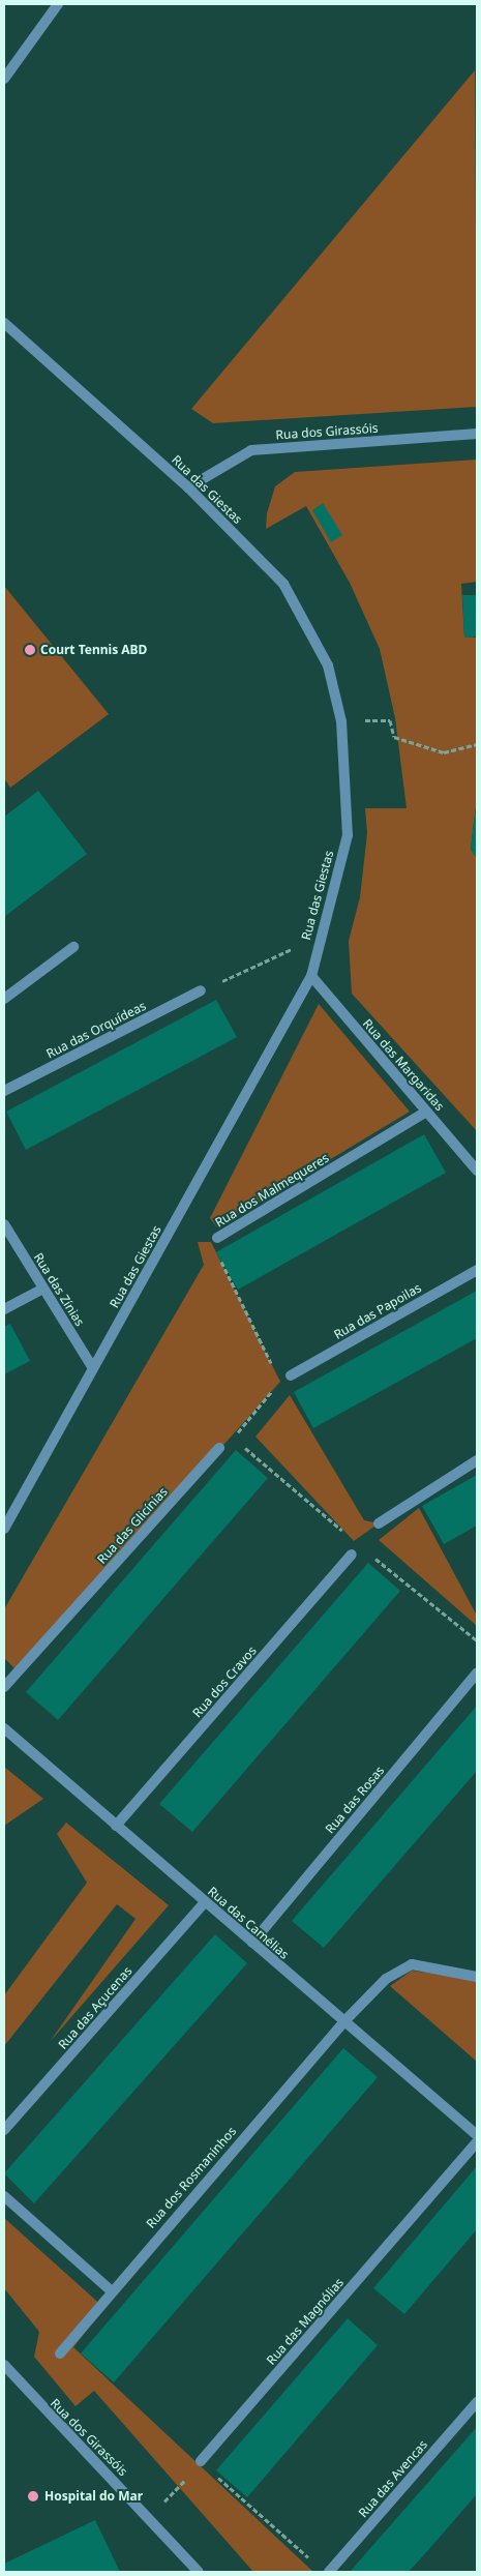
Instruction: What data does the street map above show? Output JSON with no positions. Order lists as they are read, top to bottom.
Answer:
{
  "streets": {
    "street": [
      "Rua dos Girassóis",
      "Rua das Giestas",
      "Rua das Orquídeas",
      "Rua das Margaridas",
      "Rua dos Malmequeres",
      "Rua das Zínias",
      "Rua das Papoilas",
      "Rua das Glicínias",
      "Rua dos Cravos",
      "Rua das Rosas",
      "Rua das Camélias",
      "Rua das Açucenas",
      "Rua dos Rosmaninhos",
      "Rua das Magnólias",
      "Rua das Avencas"
    ]
  },
  "crossings": [
    ["Rua dos Girassóis", "Rua das Giestas"],
    ["Rua das Giestas", "Rua das Margaridas"],
    ["Rua das Giestas", "Rua das Zínias"],
    ["Rua das Margaridas", "Rua dos Malmequeres"],
    ["Rua dos Cravos", "Rua das Camélias"],
    ["Rua das Rosas", "Rua das Camélias"],
    ["Rua das Camélias", "Rua das Açucenas"],
    ["Rua das Camélias", "Rua dos Rosmaninhos"]
  ],
  "places": ["Court Tennis ABD", "Hospital do Mar"]
}
